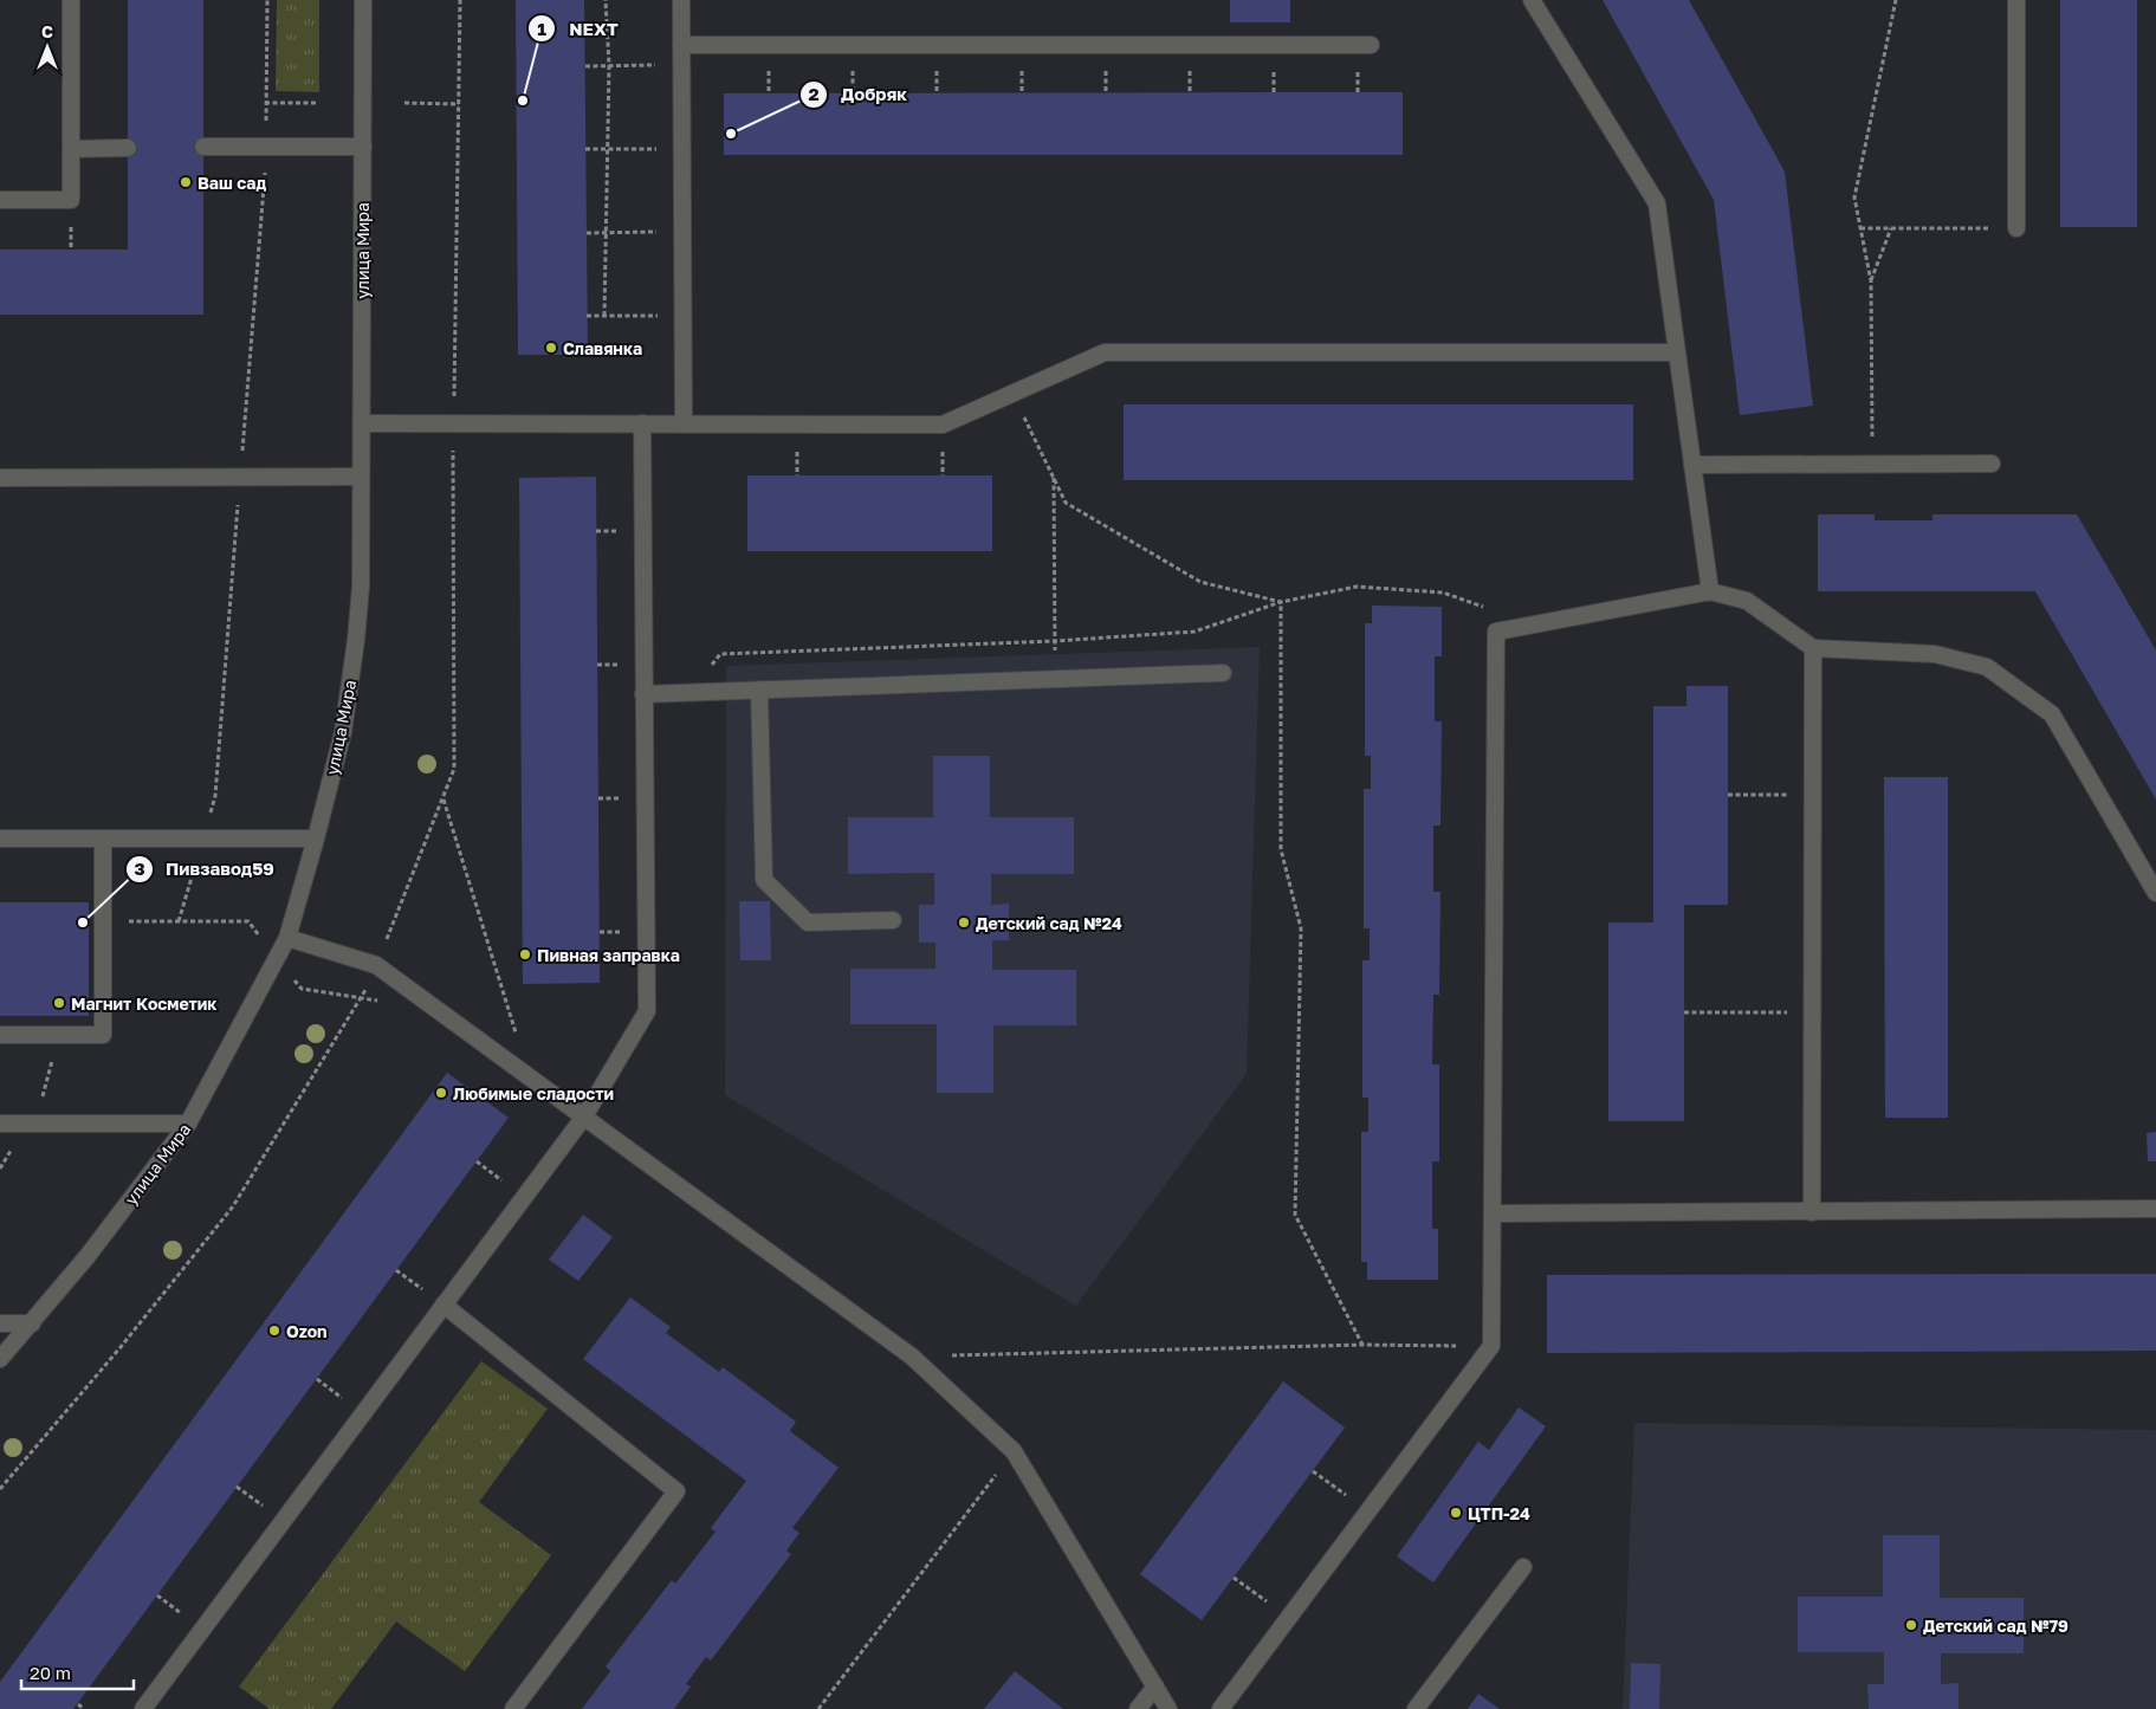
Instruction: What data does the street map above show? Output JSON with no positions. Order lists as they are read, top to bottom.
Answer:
{
  "streets": {
    "street": ["улица Мира"]
  },
  "places": [
    "NEXT",
    "Добряк",
    "Ваш сад",
    "Славянка",
    "Пивзавод59",
    "Детский сад №24",
    "Пивная заправка",
    "Магнит Косметик",
    "Любимые сладости",
    "Ozon",
    "ЦТП-24",
    "Детский сад №79"
  ],
  "scale_bar": "20 m",
  "north": "top"
}
